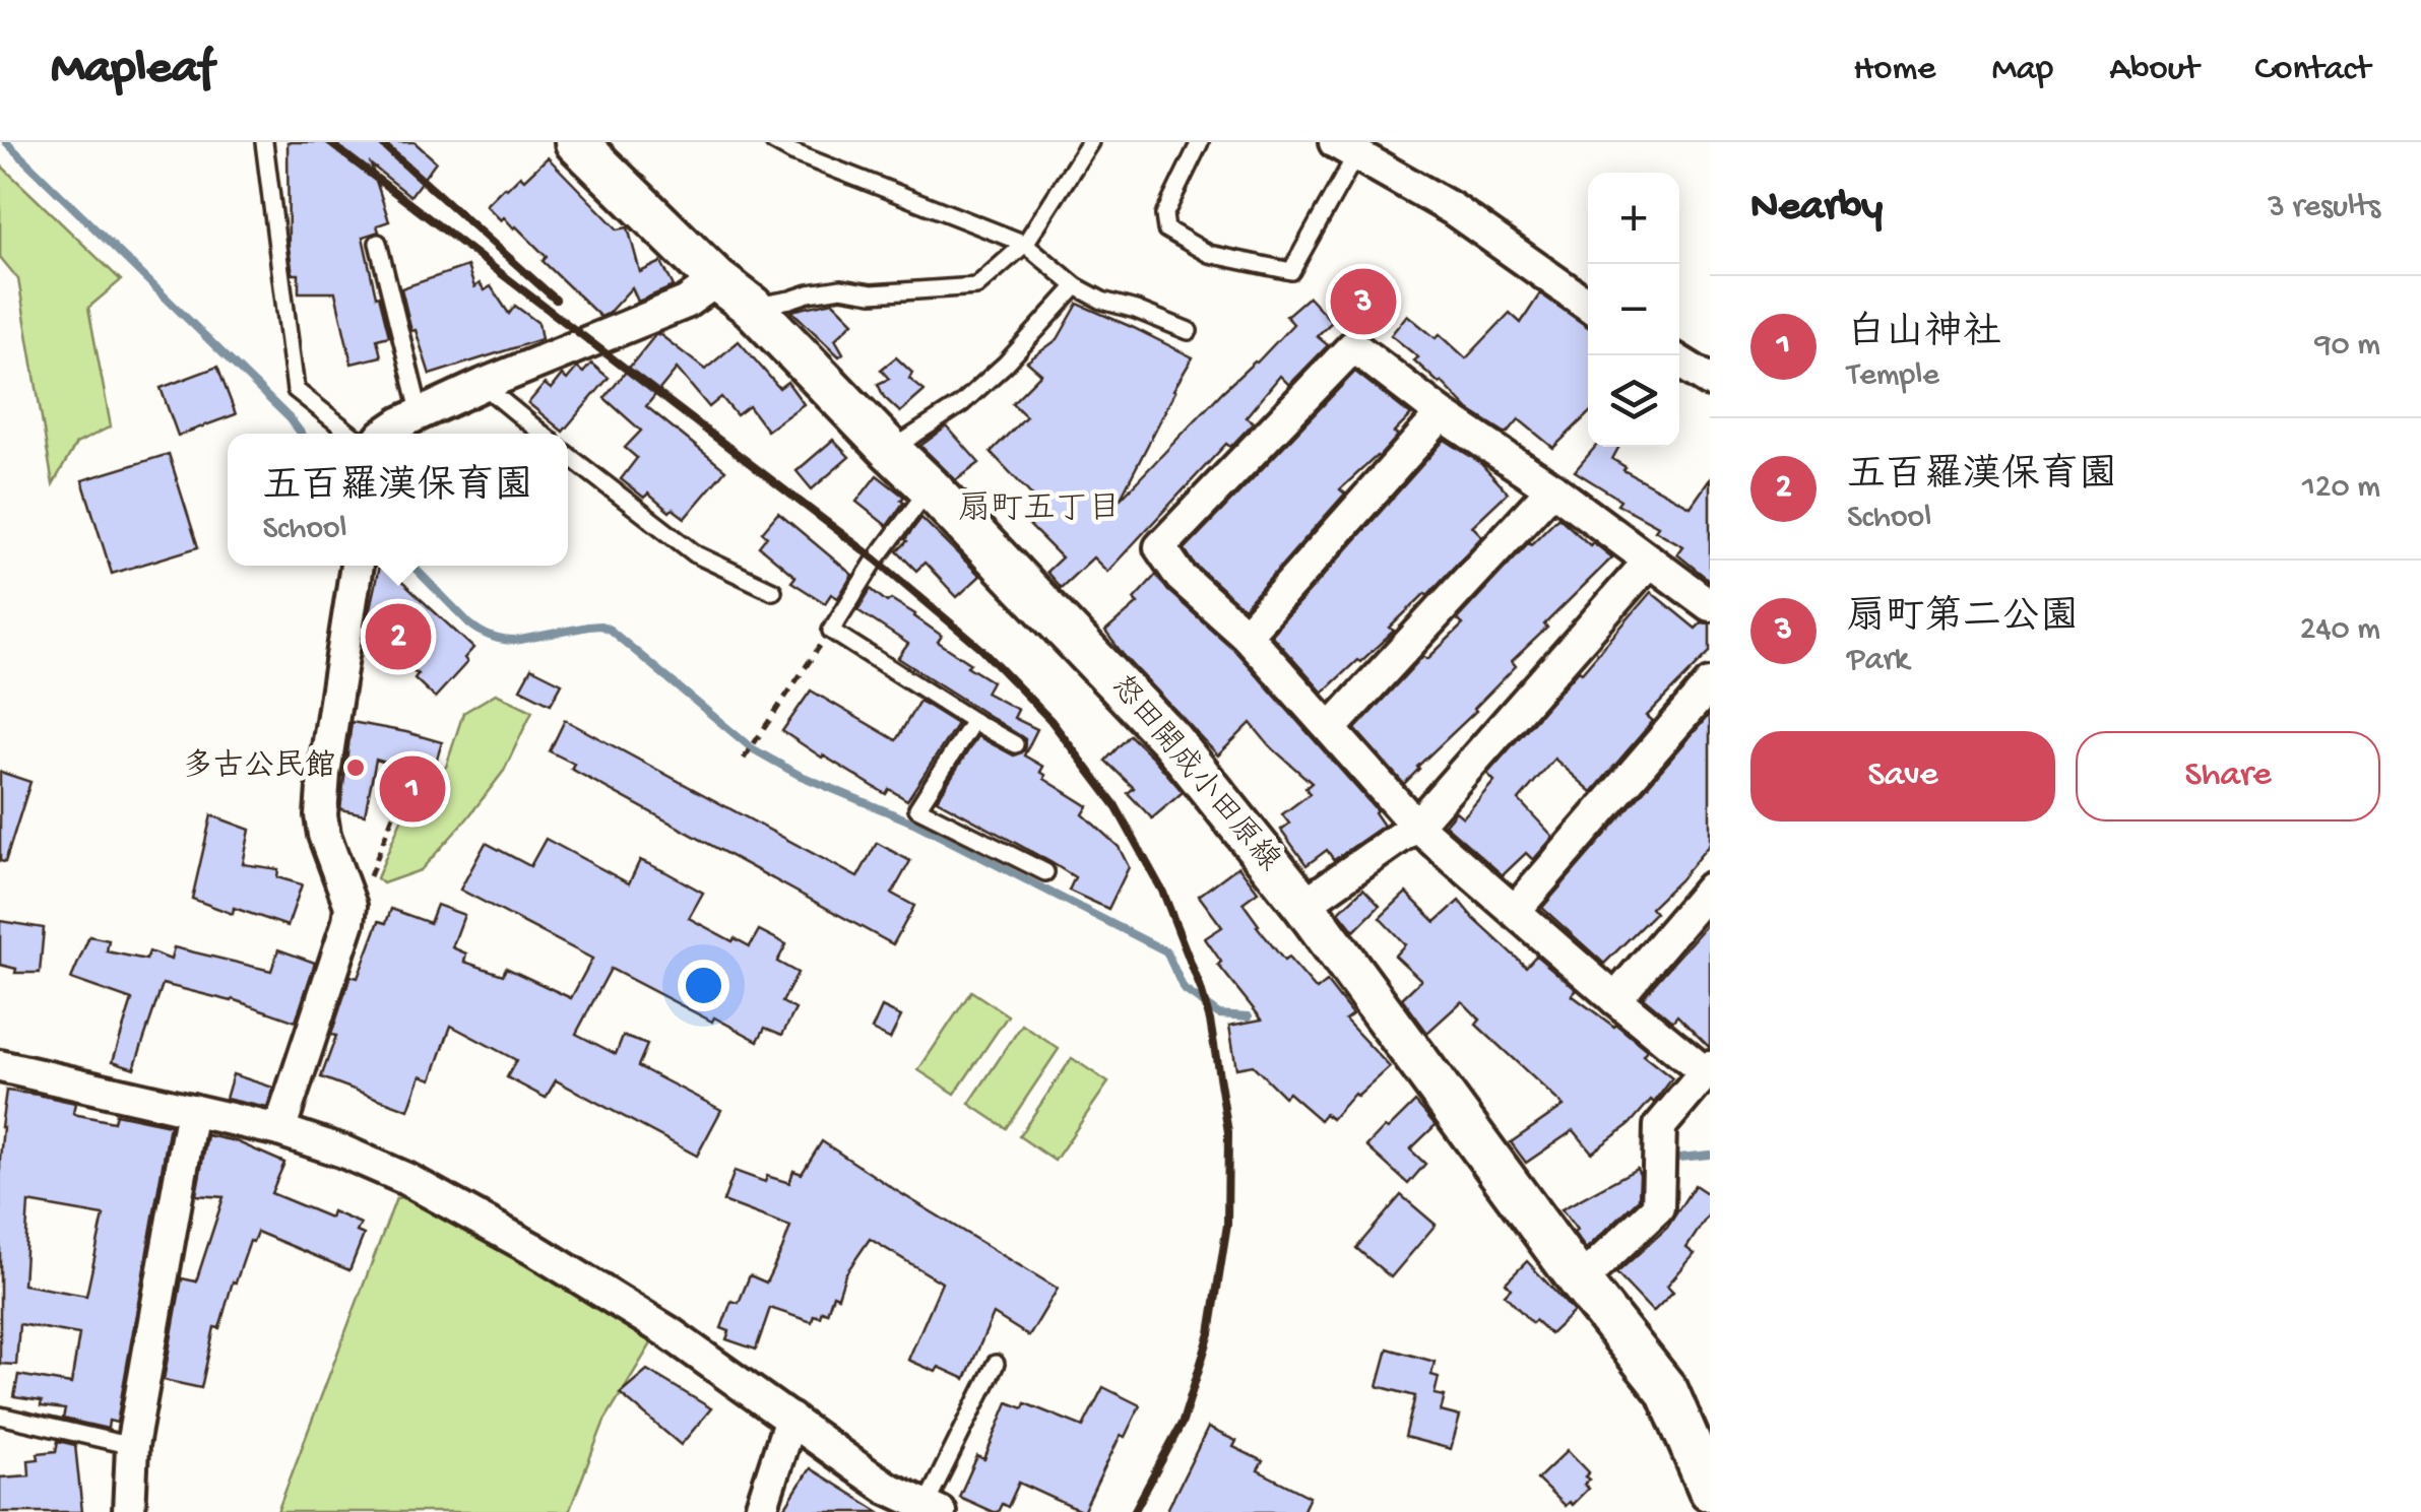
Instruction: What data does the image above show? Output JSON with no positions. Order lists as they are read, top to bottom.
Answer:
{
  "streets": {
    "main road": ["怒田開成小田原線"]
  },
  "districts": ["扇町五丁目"],
  "places": ["多古公民館"],
  "page": {
    "header": "Mapleaf",
    "nav": [
      "Home",
      "Map",
      "About",
      "Contact"
    ],
    "heading": ["Nearby", "3 results"],
    "map_buttons": ["+", "−"],
    "pins": ["3", "2", "1"],
    "list": [
      {
        "mark": "1",
        "name": "白山神社",
        "note": "Temple",
        "value": "90 m"
      },
      {
        "mark": "2",
        "name": "五百羅漢保育園",
        "note": "School",
        "value": "120 m"
      },
      {
        "mark": "3",
        "name": "扇町第二公園",
        "note": "Park",
        "value": "240 m"
      }
    ],
    "popup": ["五百羅漢保育園", "School"],
    "buttons": ["Save", "Share"]
  }
}
